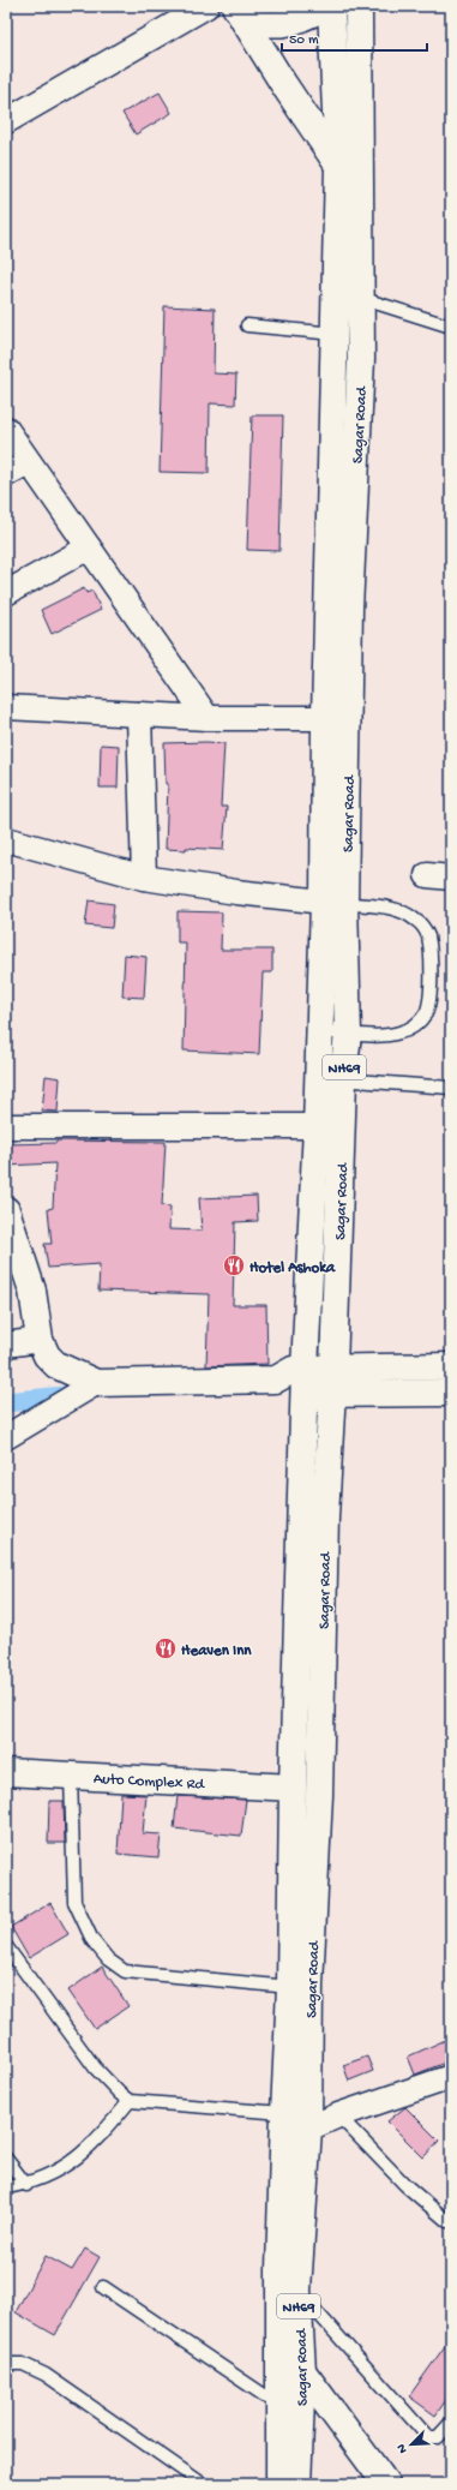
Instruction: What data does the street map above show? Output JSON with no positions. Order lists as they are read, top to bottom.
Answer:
{
  "streets": {
    "main road": ["Sagar Road", "NH69", "Auto Complex Rd"]
  },
  "crossings": [
    ["Sagar Road", "Auto Complex Rd"]
  ],
  "places": {
    "restaurant": ["Hotel Ashoka", "Heaven Inn"]
  },
  "scale_bar": "50 m",
  "north": "bottom left"
}
